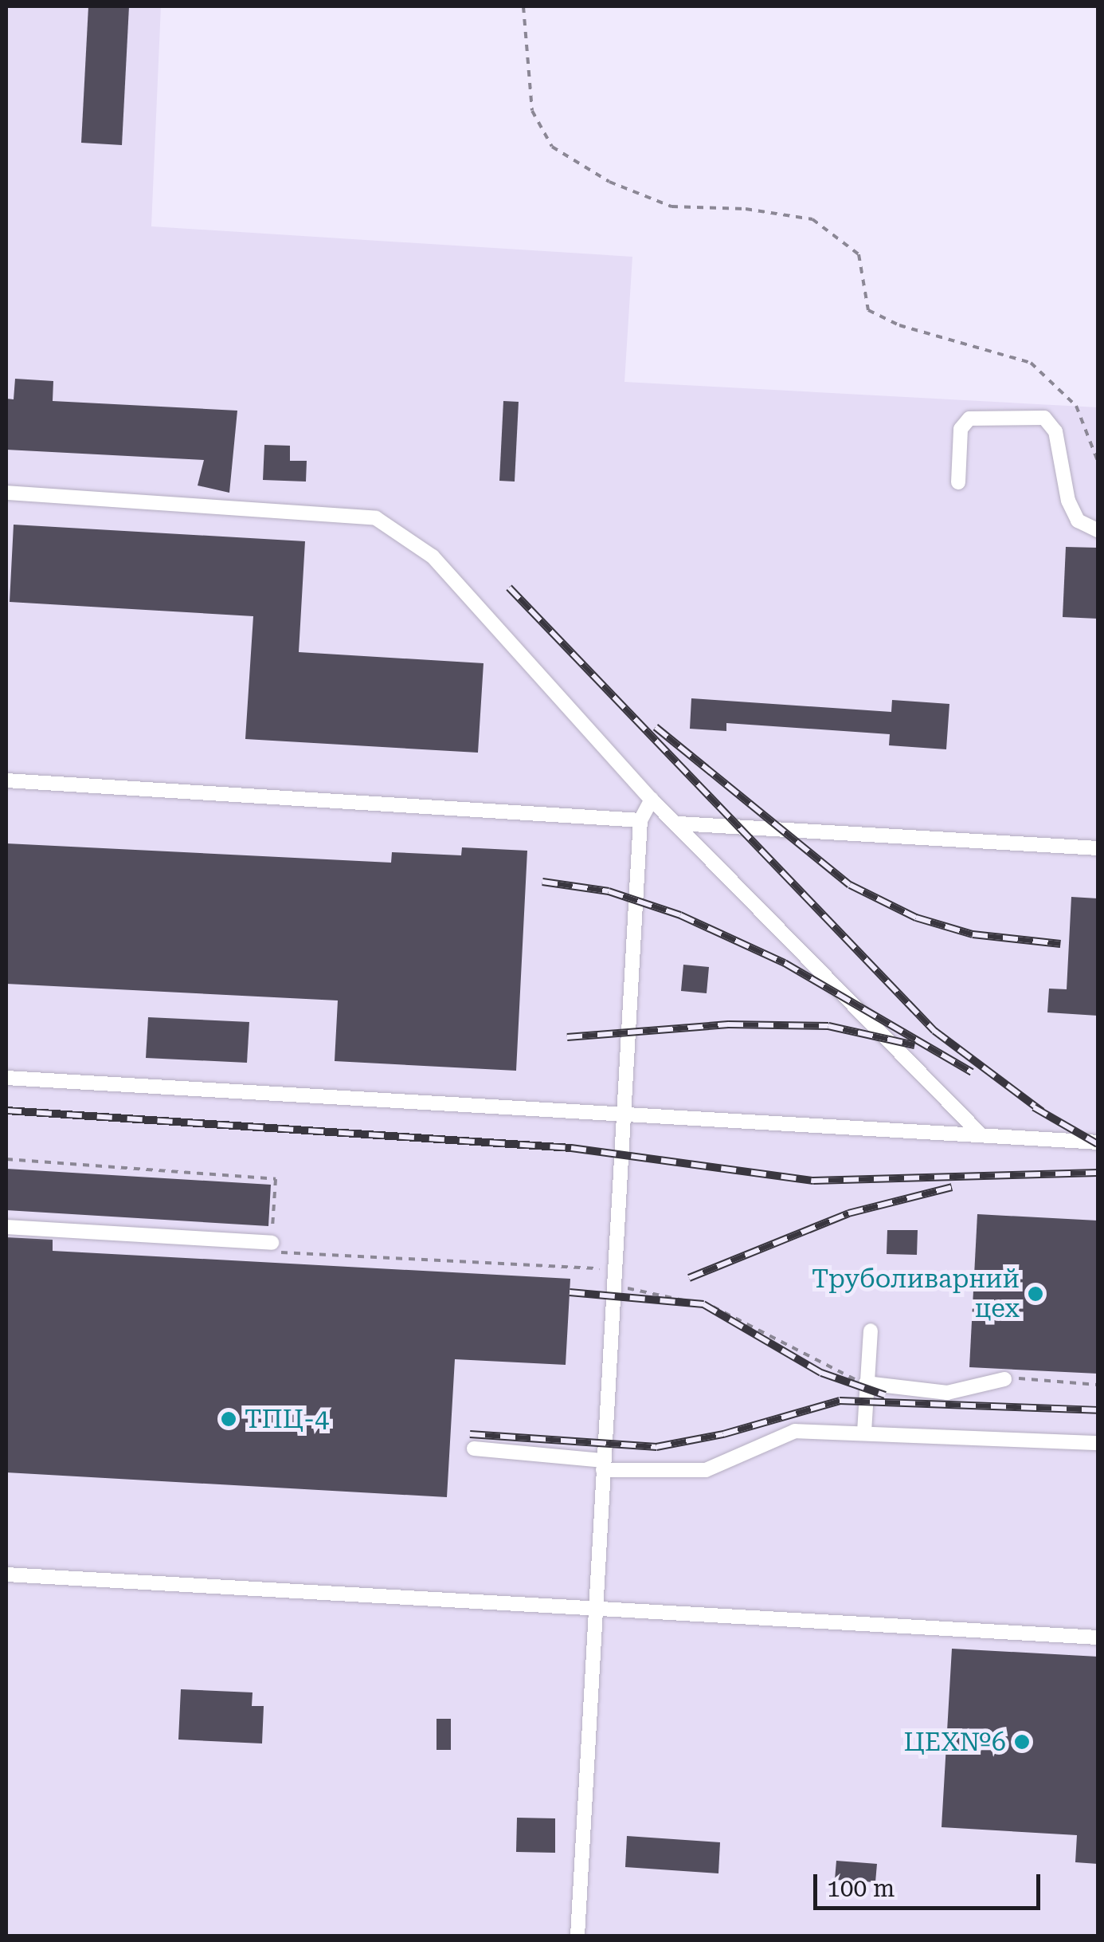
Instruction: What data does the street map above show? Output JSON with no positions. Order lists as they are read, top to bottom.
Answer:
{
  "places": ["Труболиварний цех", "ТПЦ-4", "ЦЕХ№6"],
  "scale_bar": "100 m"
}
